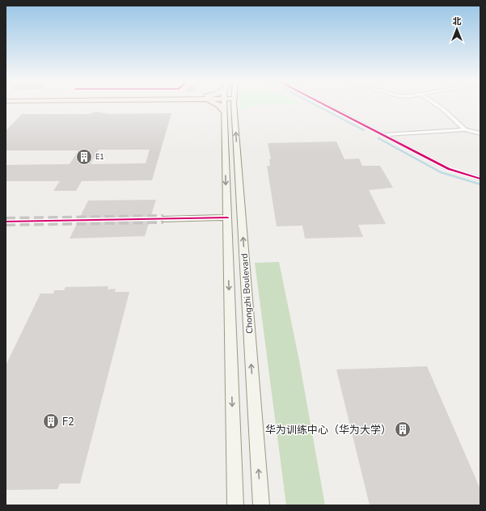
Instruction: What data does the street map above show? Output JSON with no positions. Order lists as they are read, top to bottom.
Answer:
{
  "streets": {
    "main road": ["Chongzhi Boulevard"]
  },
  "places": {
    "building": ["E1", "F2", "华为训练中心（华为大学）"]
  },
  "north": "top"
}
